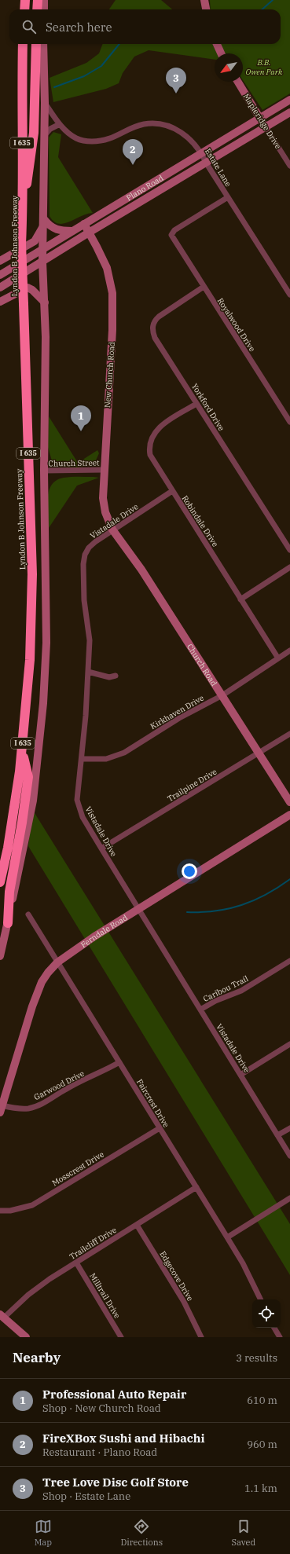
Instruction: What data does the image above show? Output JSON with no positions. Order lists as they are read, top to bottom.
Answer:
{
  "streets": {
    "highway": ["I 635", "Lyndon B Johnson Freeway"],
    "main road": [
      "Mapleridge Drive",
      "Plano Road",
      "New Church Road",
      "Church Road",
      "Ferndale Road"
    ],
    "street": [
      "Estate Lane",
      "Royalwood Drive",
      "Yorkford Drive",
      "Church Street",
      "Vistadale Drive",
      "Robindale Drive",
      "Kirkhaven Drive",
      "Trailpine Drive",
      "Caribou Trail",
      "Garwood Drive",
      "Faircrest Drive",
      "Mosscrest Drive",
      "Trailcliff Drive",
      "Edgecove Drive",
      "Milltrail Drive"
    ]
  },
  "crossings": [
    ["Mapleridge Drive", "Plano Road"],
    ["Estate Lane", "Plano Road"],
    ["Estate Lane", "Royalwood Drive"],
    ["Plano Road", "New Church Road"],
    ["Royalwood Drive", "Yorkford Drive"],
    ["New Church Road", "Church Street"],
    ["New Church Road", "Vistadale Drive"],
    ["New Church Road", "Church Road"],
    ["Yorkford Drive", "Robindale Drive"],
    ["Vistadale Drive", "Robindale Drive"],
    ["Vistadale Drive", "Church Road"],
    ["Vistadale Drive", "Kirkhaven Drive"],
    ["Vistadale Drive", "Trailpine Drive"],
    ["Vistadale Drive", "Ferndale Road"],
    ["Vistadale Drive", "Caribou Trail"],
    ["Robindale Drive", "Kirkhaven Drive"],
    ["Church Road", "Kirkhaven Drive"],
    ["Church Road", "Trailpine Drive"],
    ["Ferndale Road", "Garwood Drive"],
    ["Ferndale Road", "Faircrest Drive"],
    ["Garwood Drive", "Faircrest Drive"],
    ["Faircrest Drive", "Mosscrest Drive"],
    ["Faircrest Drive", "Trailcliff Drive"],
    ["Trailcliff Drive", "Edgecove Drive"],
    ["Trailcliff Drive", "Milltrail Drive"]
  ],
  "parks": ["B.B. Owen Park"],
  "north": "bottom left",
  "page": {
    "search": "Search here",
    "pins": ["3", "2", "1"],
    "heading": ["Nearby", "3 results"],
    "list": [
      {
        "mark": "1",
        "name": "Professional Auto Repair",
        "note": "Shop · New Church Road",
        "value": "610 m"
      },
      {
        "mark": "2",
        "name": "FireXBox Sushi and Hibachi",
        "note": "Restaurant · Plano Road",
        "value": "960 m"
      },
      {
        "mark": "3",
        "name": "Tree Love Disc Golf Store",
        "note": "Shop · Estate Lane",
        "value": "1.1 km"
      }
    ],
    "nav": ["Map", "Directions", "Saved"]
  }
}
